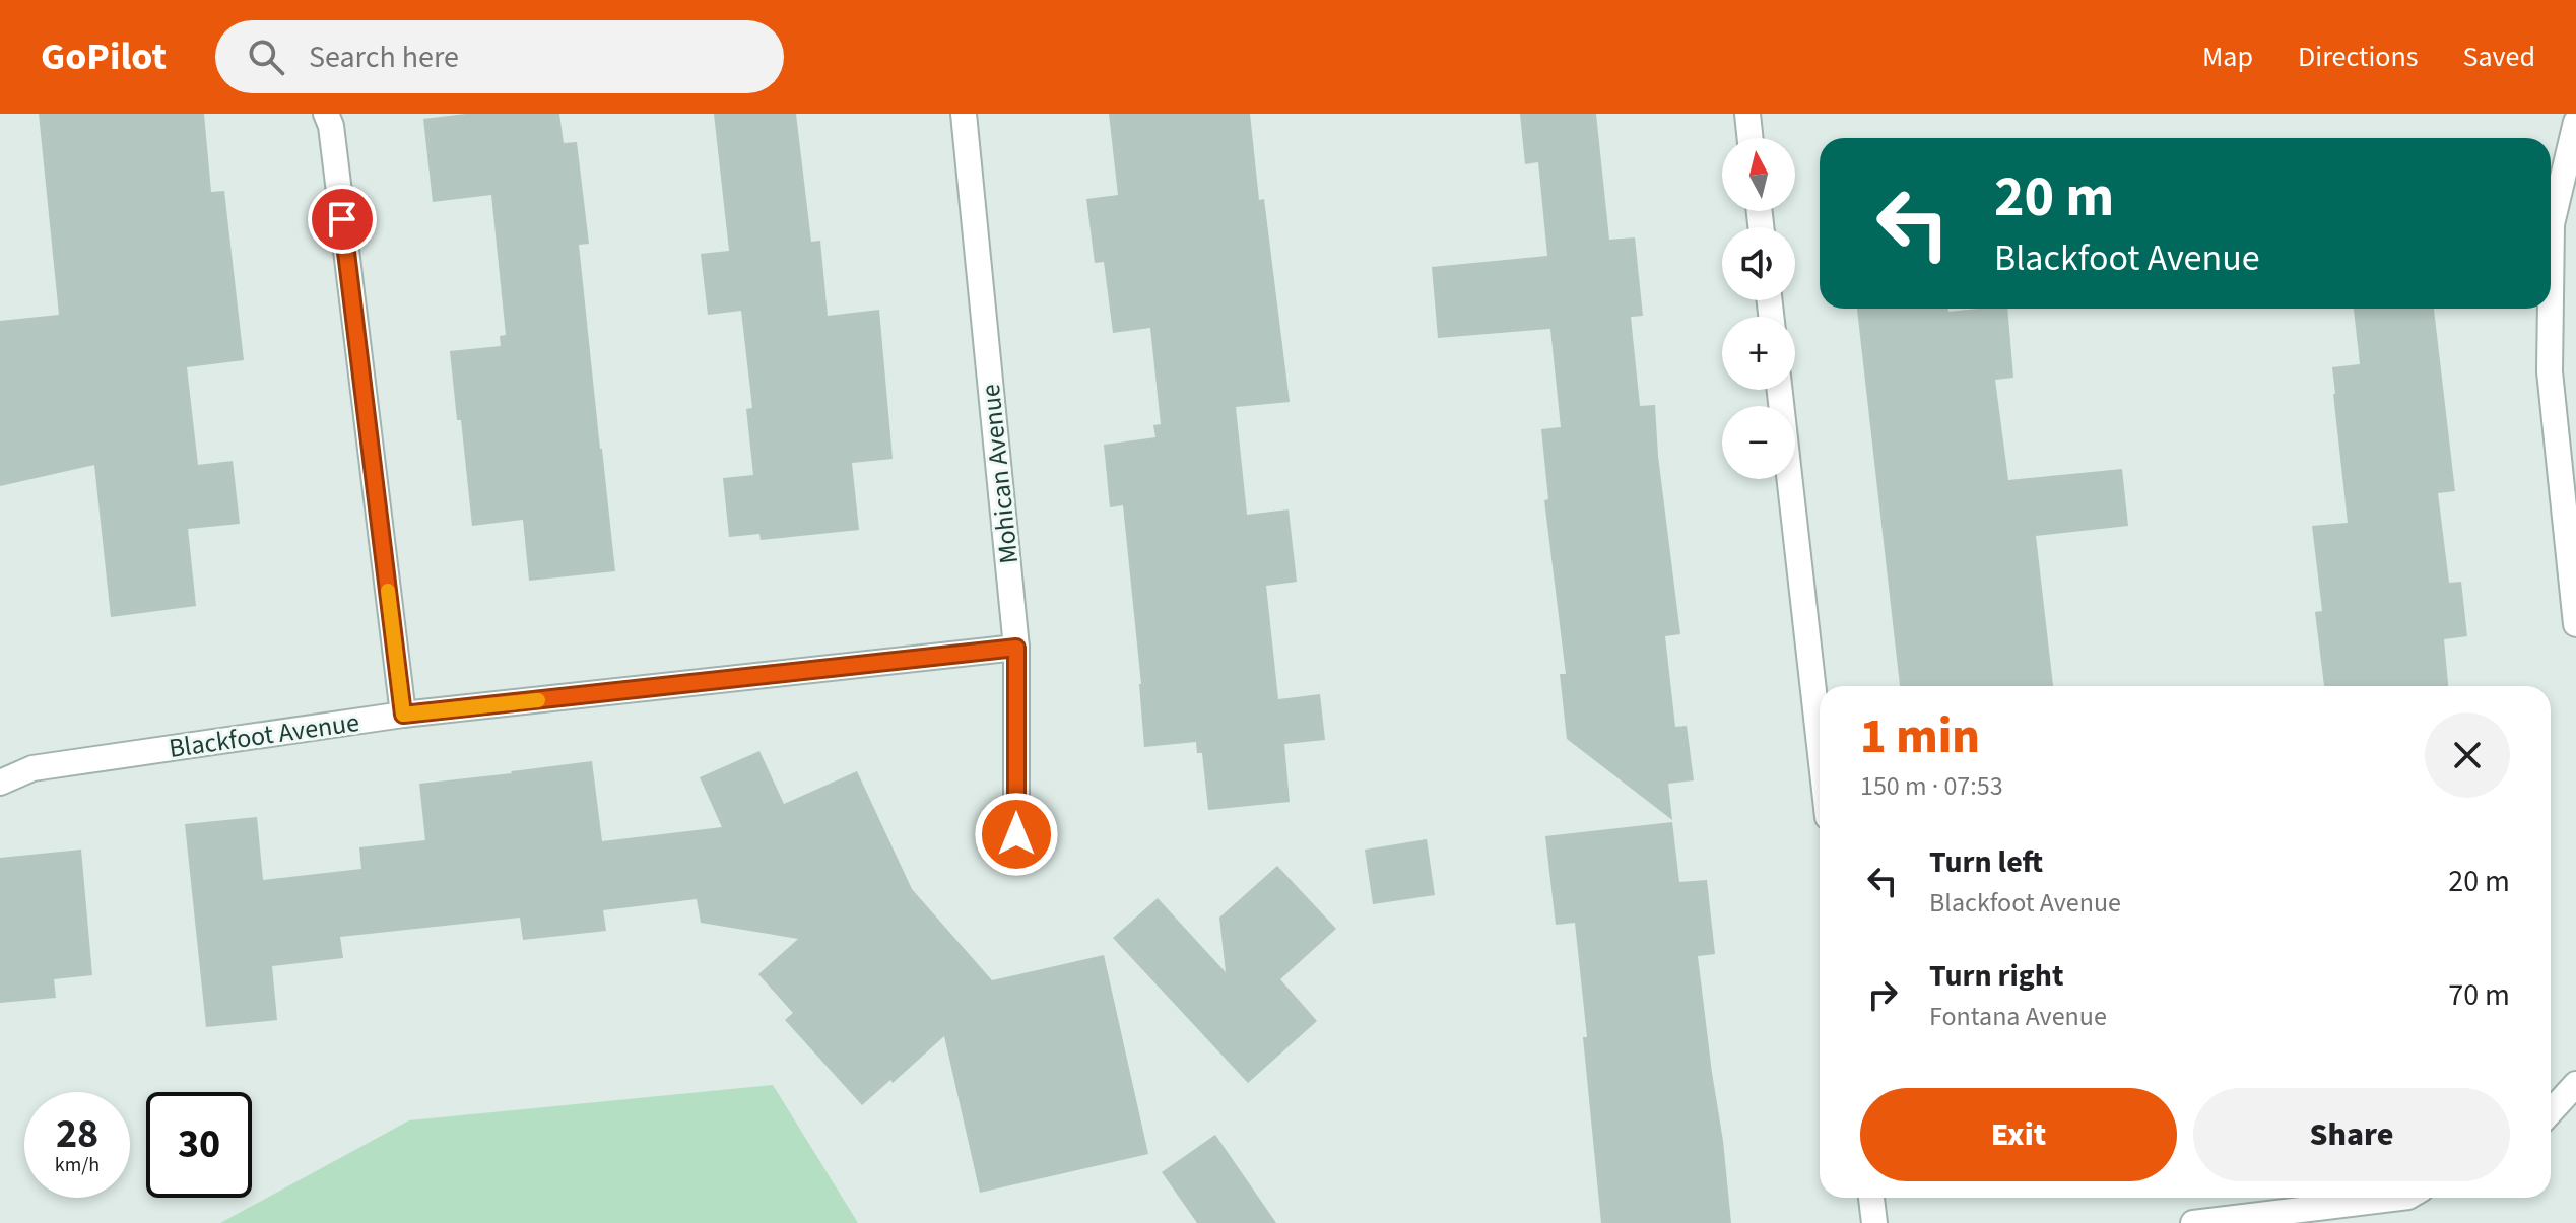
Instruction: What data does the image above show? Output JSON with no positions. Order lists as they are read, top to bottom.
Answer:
{
  "streets": {
    "street": ["Mohican Avenue", "Blackfoot Avenue"]
  },
  "crossings": [
    ["Mohican Avenue", "Blackfoot Avenue"]
  ],
  "north": "top",
  "page": {
    "header": "GoPilot",
    "search": "Search here",
    "nav": ["Map", "Directions", "Saved"],
    "map_buttons": ["+", "−"],
    "turn": ["20 m", "Blackfoot Avenue"],
    "heading": ["1 min", "150 m · 07:53"],
    "list": [
      {
        "name": "Turn left",
        "note": "Blackfoot Avenue",
        "value": "20 m"
      },
      {
        "name": "Turn right",
        "note": "Fontana Avenue",
        "value": "70 m"
      }
    ],
    "buttons": ["Exit", "Share"],
    "speed": "28 km/h",
    "limit": "30"
  }
}
